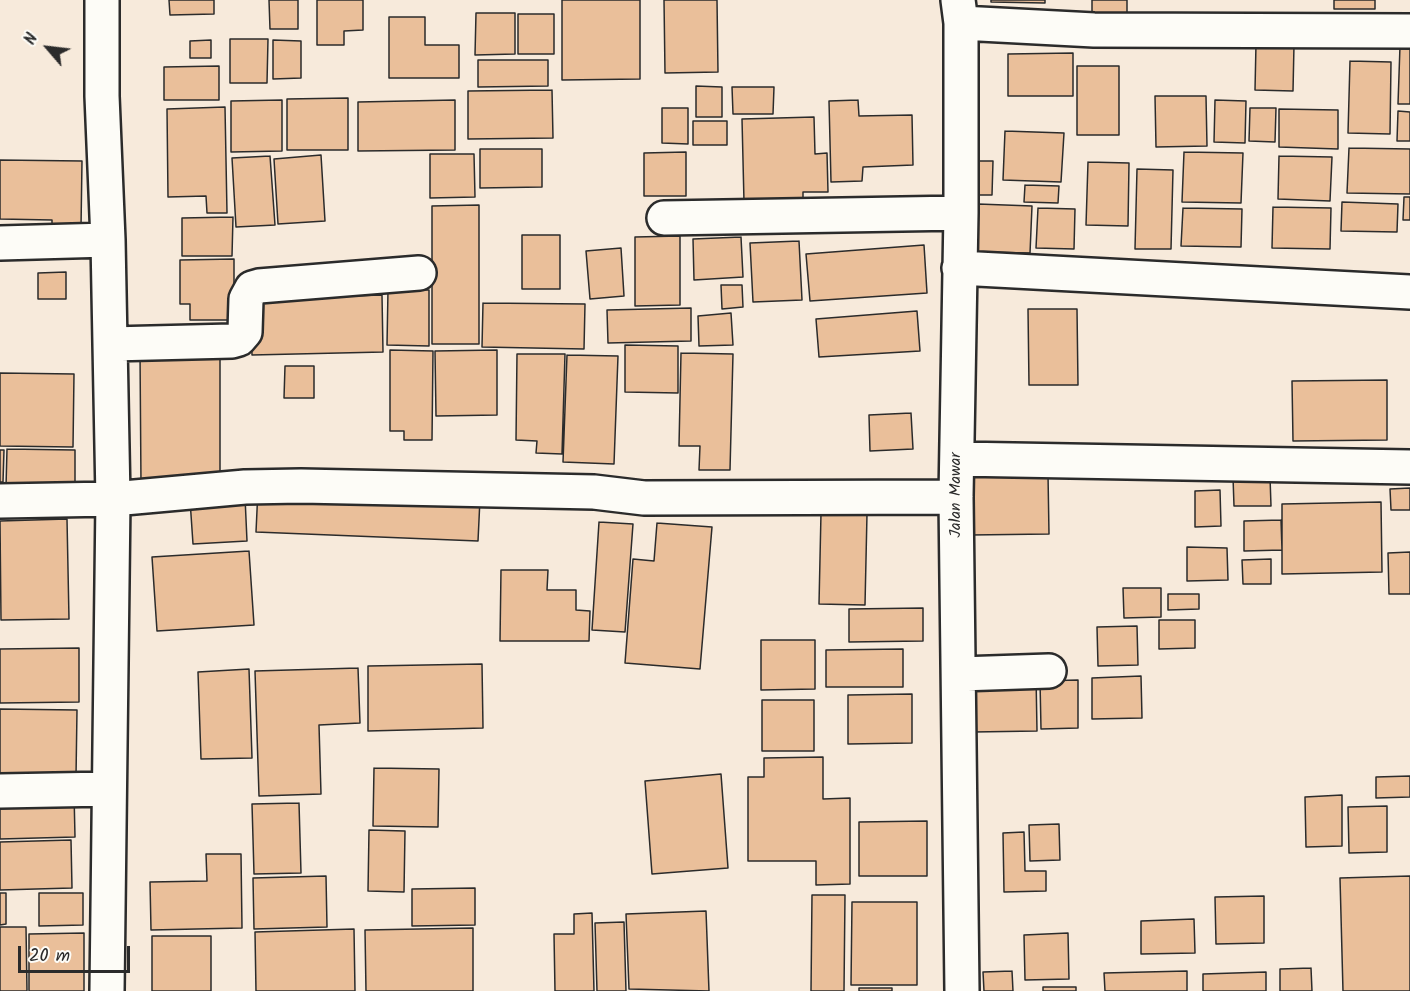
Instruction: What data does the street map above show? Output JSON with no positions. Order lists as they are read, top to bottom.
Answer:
{
  "streets": {
    "street": ["Jalan Mawar"]
  },
  "scale_bar": "20 m",
  "north": "top left"
}
